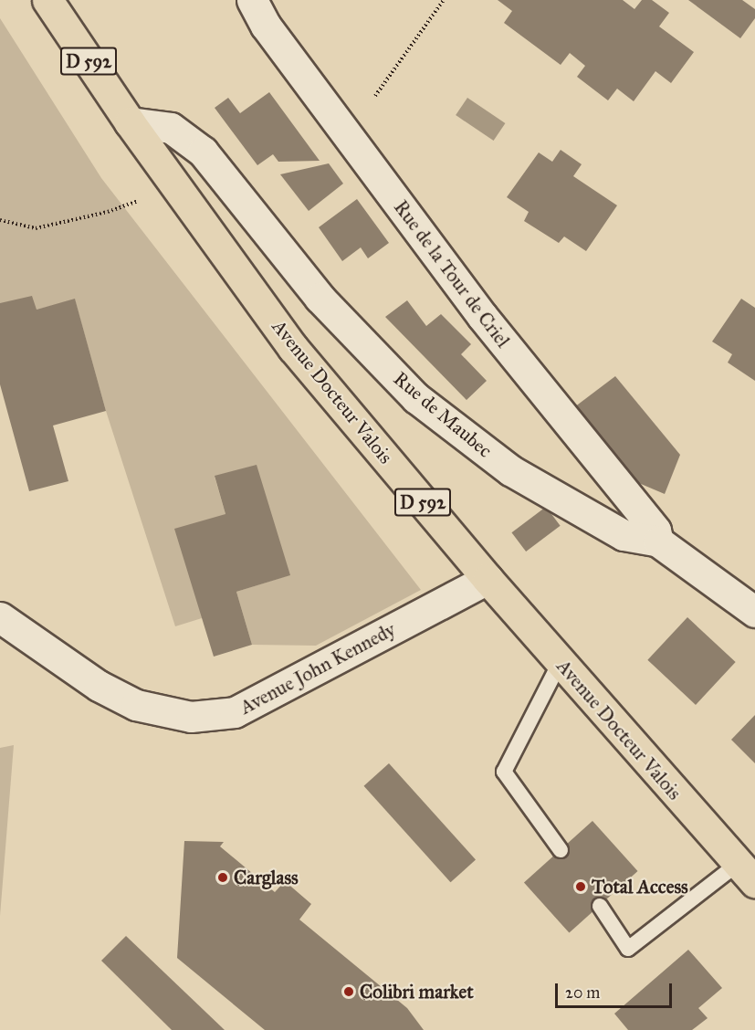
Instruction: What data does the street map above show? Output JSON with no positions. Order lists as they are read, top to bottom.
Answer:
{
  "streets": {
    "main road": ["D 592", "Avenue Docteur Valois"],
    "street": ["Rue de la Tour de Criel", "Rue de Maubec", "Avenue John Kennedy"]
  },
  "crossings": [
    ["Rue de la Tour de Criel", "Rue de Maubec"],
    ["Avenue Docteur Valois", "Rue de Maubec"],
    ["Avenue Docteur Valois", "Avenue John Kennedy"]
  ],
  "places": ["Carglass", "Total Access", "Colibri market"],
  "scale_bar": "20 m"
}
